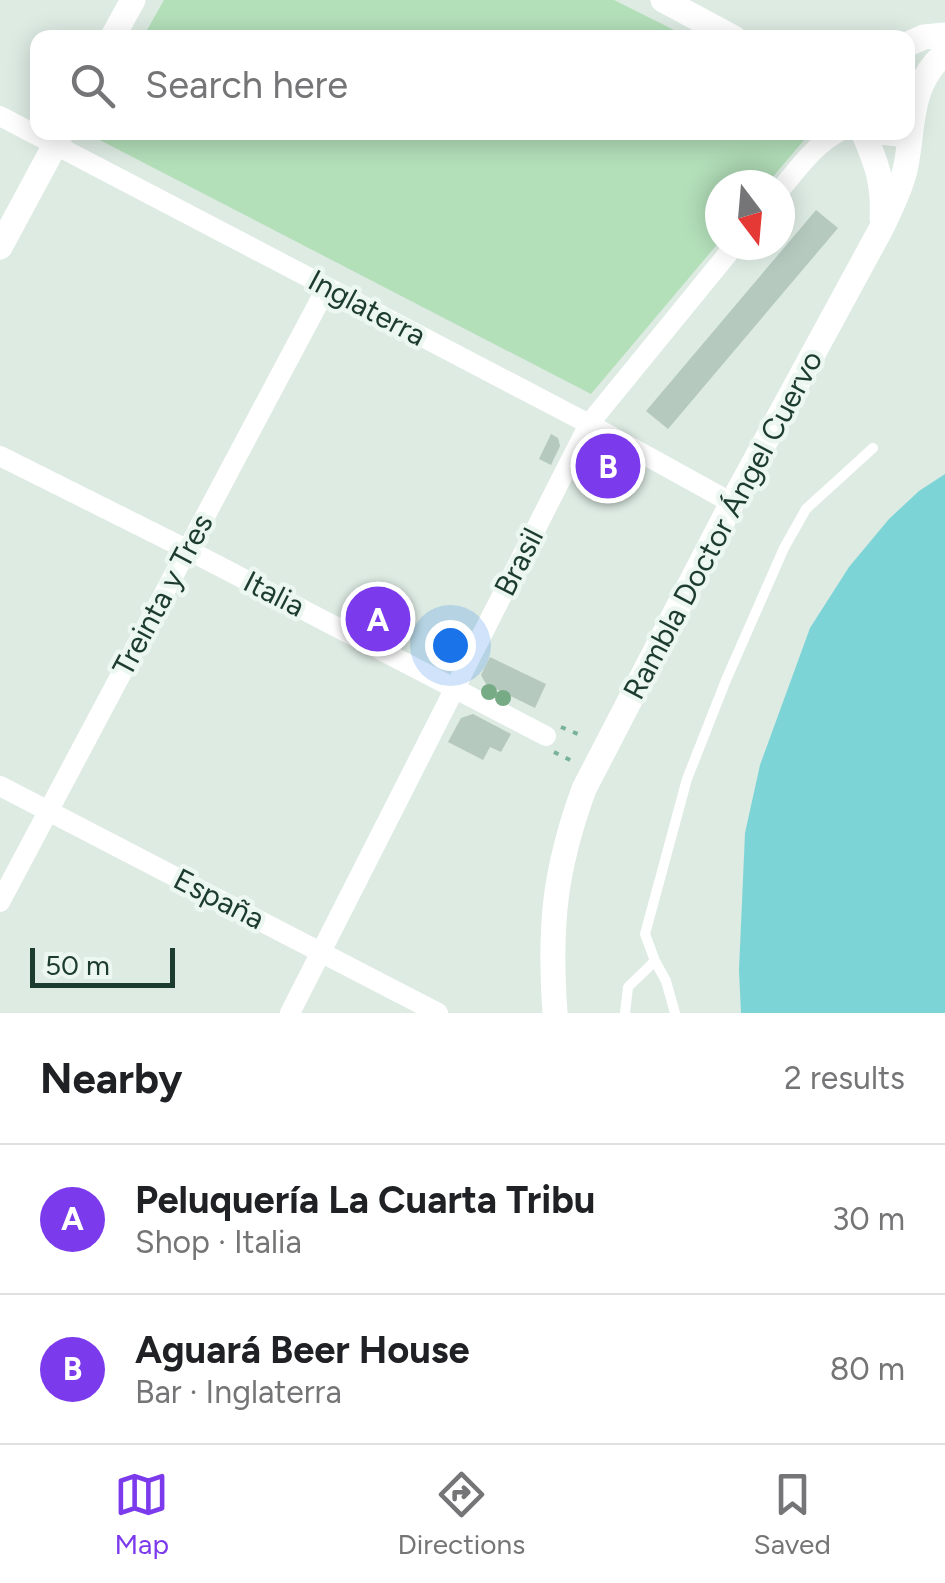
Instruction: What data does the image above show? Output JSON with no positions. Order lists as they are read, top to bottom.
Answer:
{
  "streets": {
    "street": [
      "Inglaterra",
      "Rambla Doctor Ángel Cuervo",
      "Brasil",
      "Italia",
      "Treinta y Tres",
      "España"
    ]
  },
  "crossings": [
    ["Inglaterra", "Rambla Doctor Ángel Cuervo"],
    ["Inglaterra", "Brasil"],
    ["Inglaterra", "Treinta y Tres"],
    ["Brasil", "Italia"],
    ["Brasil", "España"],
    ["Italia", "Treinta y Tres"],
    ["Treinta y Tres", "España"]
  ],
  "scale_bar": "50 m",
  "north": "bottom",
  "page": {
    "search": "Search here",
    "pins": ["B", "A"],
    "scale": "50 m",
    "heading": ["Nearby", "2 results"],
    "list": [
      {
        "mark": "A",
        "name": "Peluquería La Cuarta Tribu",
        "note": "Shop · Italia",
        "value": "30 m"
      },
      {
        "mark": "B",
        "name": "Aguará Beer House",
        "note": "Bar · Inglaterra",
        "value": "80 m"
      }
    ],
    "nav": ["Map", "Directions", "Saved"]
  }
}
